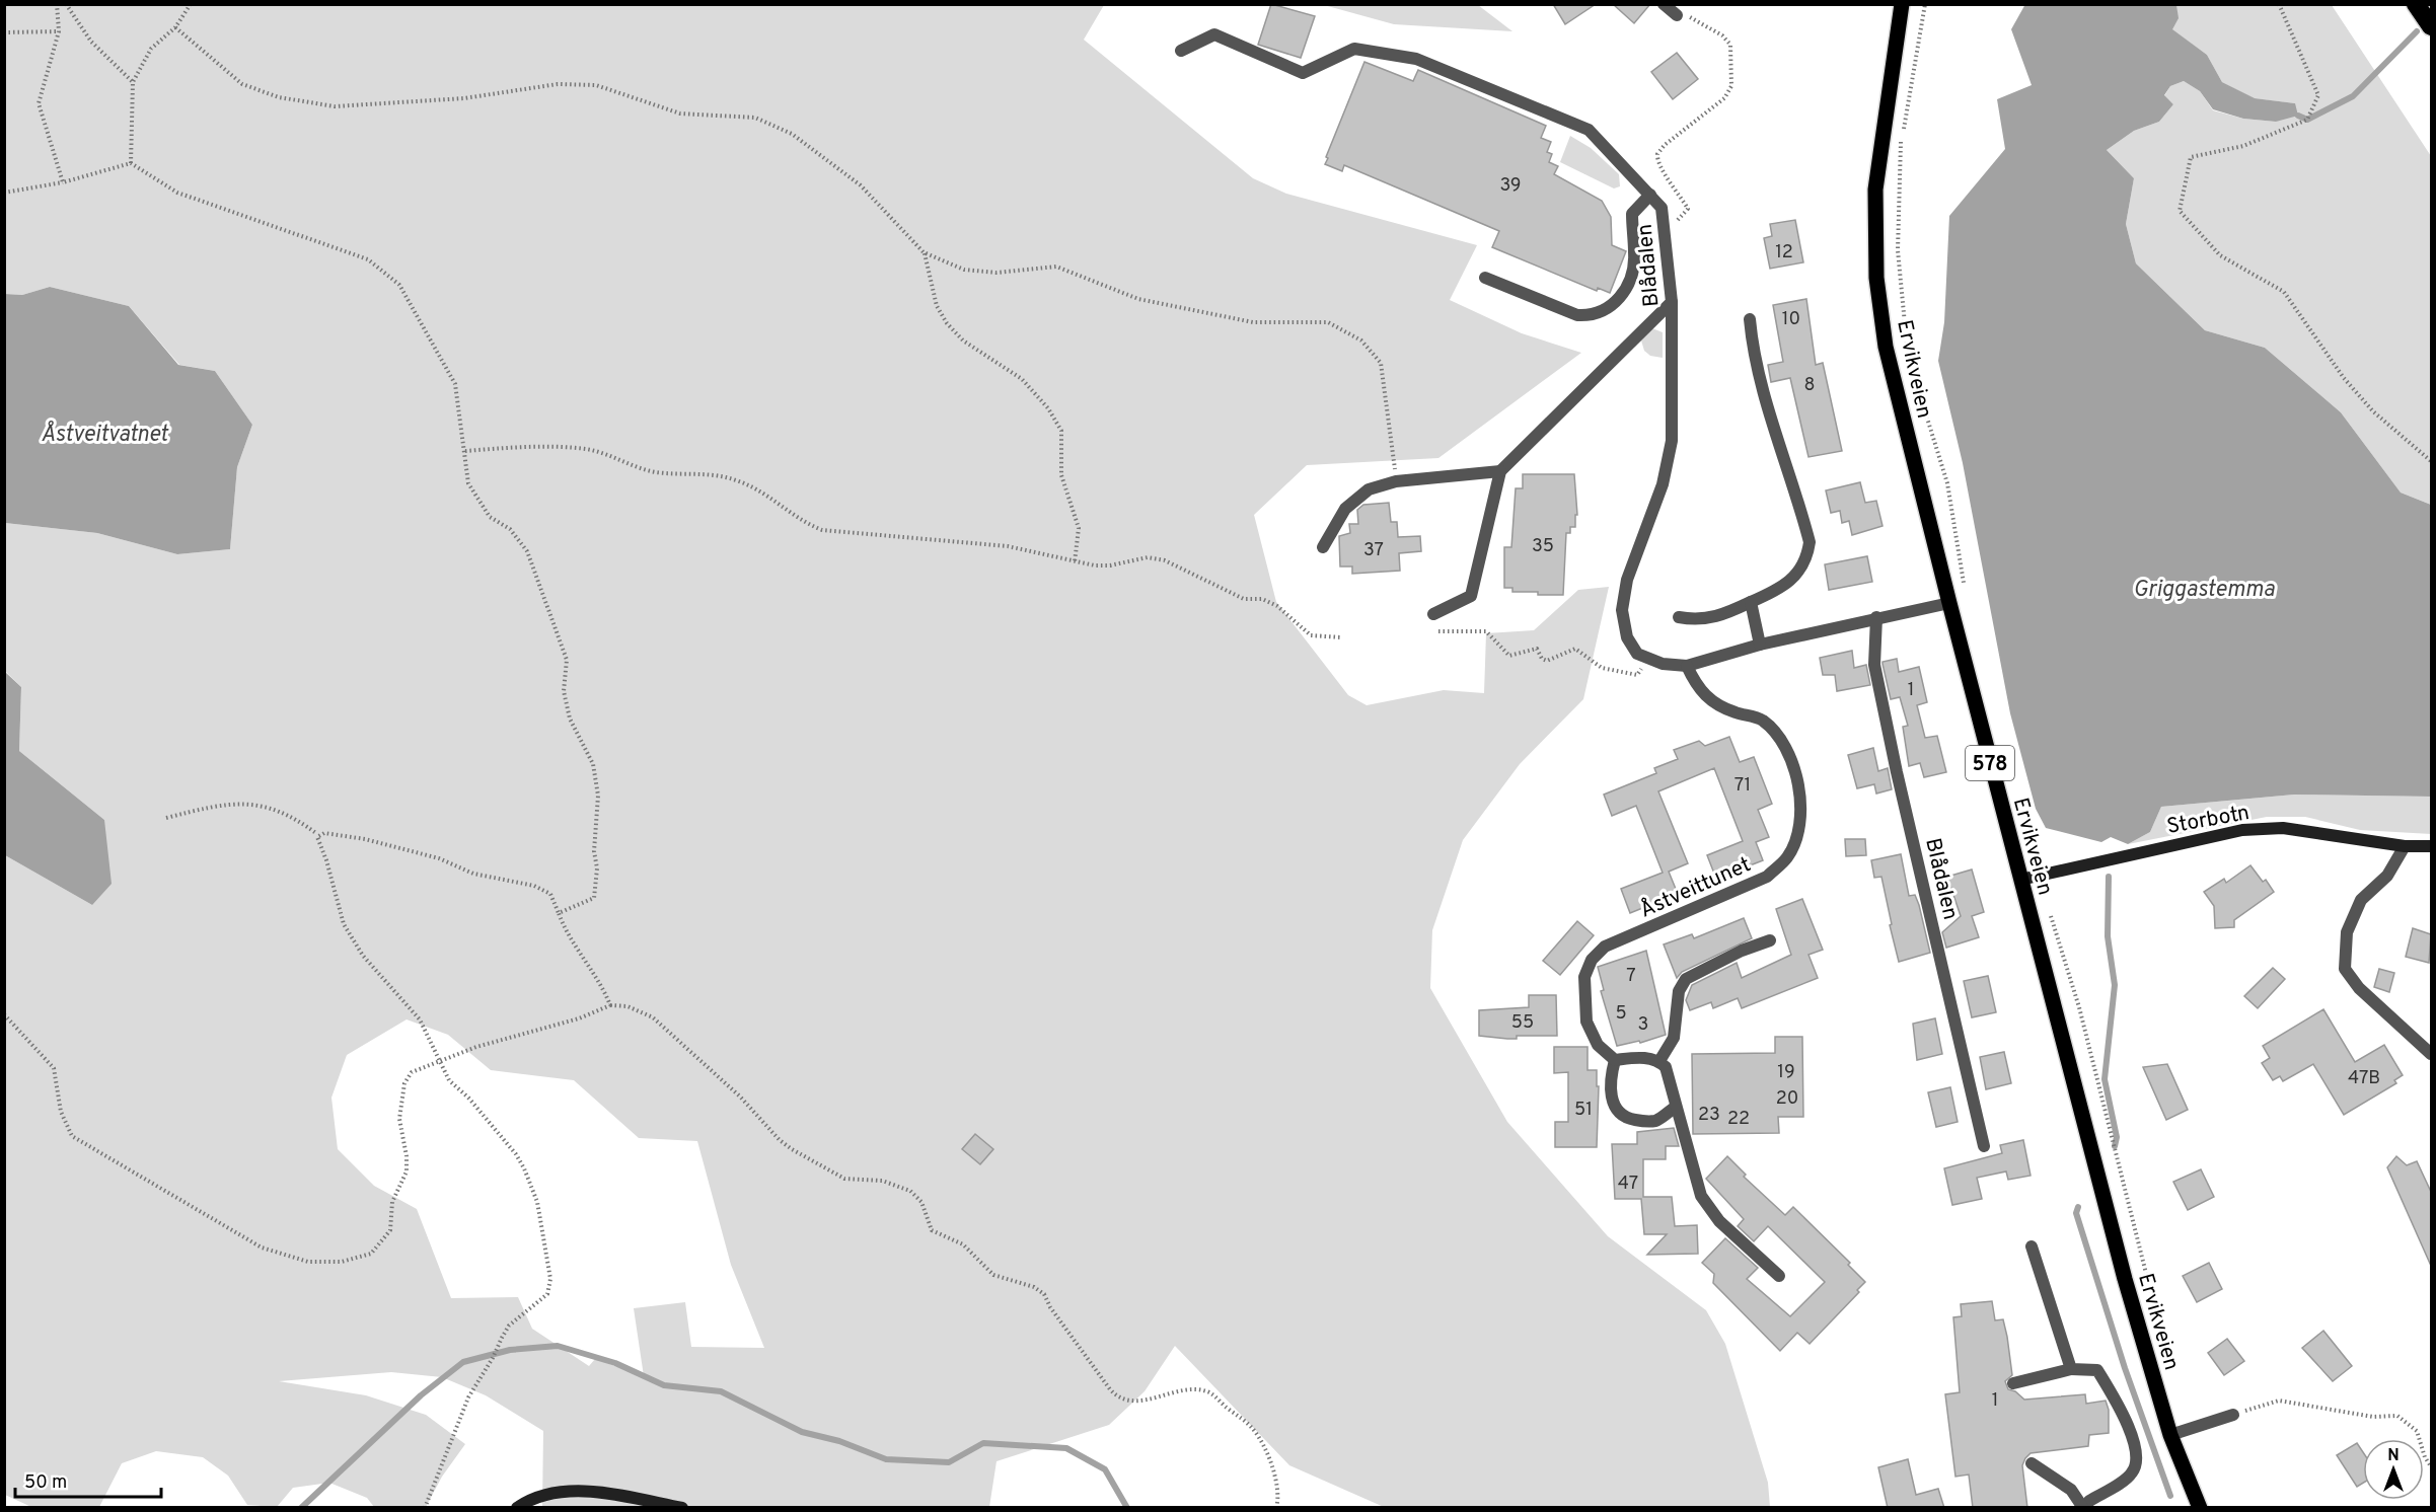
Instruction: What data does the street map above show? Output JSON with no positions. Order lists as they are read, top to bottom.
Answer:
{
  "streets": {
    "main road": ["Ervikveien", "578"],
    "street": ["Blådalen", "Storbotn", "Åstveittunet"]
  },
  "crossings": [
    ["Ervikveien", "Storbotn"]
  ],
  "water": ["Åstveitvatnet", "Griggastemma"],
  "house_numbers": [
    "39",
    "12",
    "10",
    "8",
    "35",
    "37",
    "1",
    "71",
    "7",
    "5",
    "55",
    "3",
    "19",
    "47B",
    "20",
    "51",
    "23",
    "22",
    "47",
    "1"
  ],
  "scale_bar": "50 m",
  "north": "top"
}
